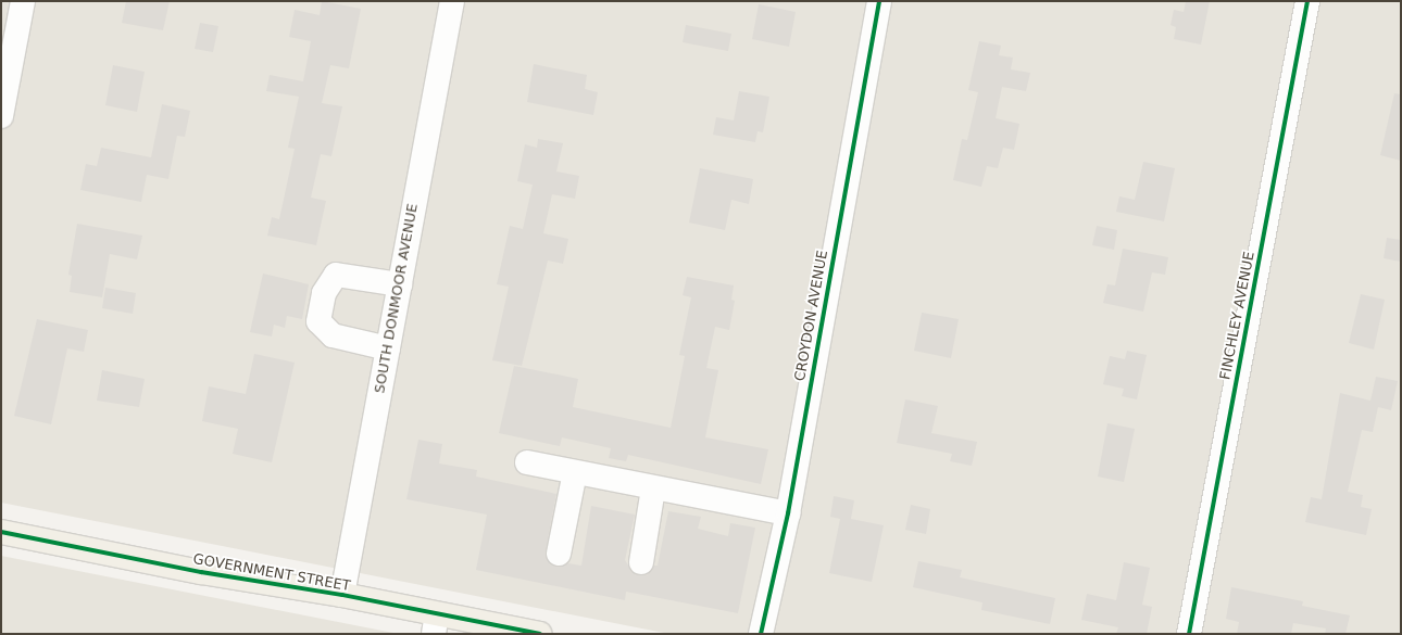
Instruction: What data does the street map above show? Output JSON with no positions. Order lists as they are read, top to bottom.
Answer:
{
  "streets": {
    "main road": ["GOVERNMENT STREET"],
    "street": ["SOUTH DONMOOR AVENUE", "CROYDON AVENUE", "FINCHLEY AVENUE"]
  },
  "crossings": [
    ["SOUTH DONMOOR AVENUE", "GOVERNMENT STREET"]
  ]
}
